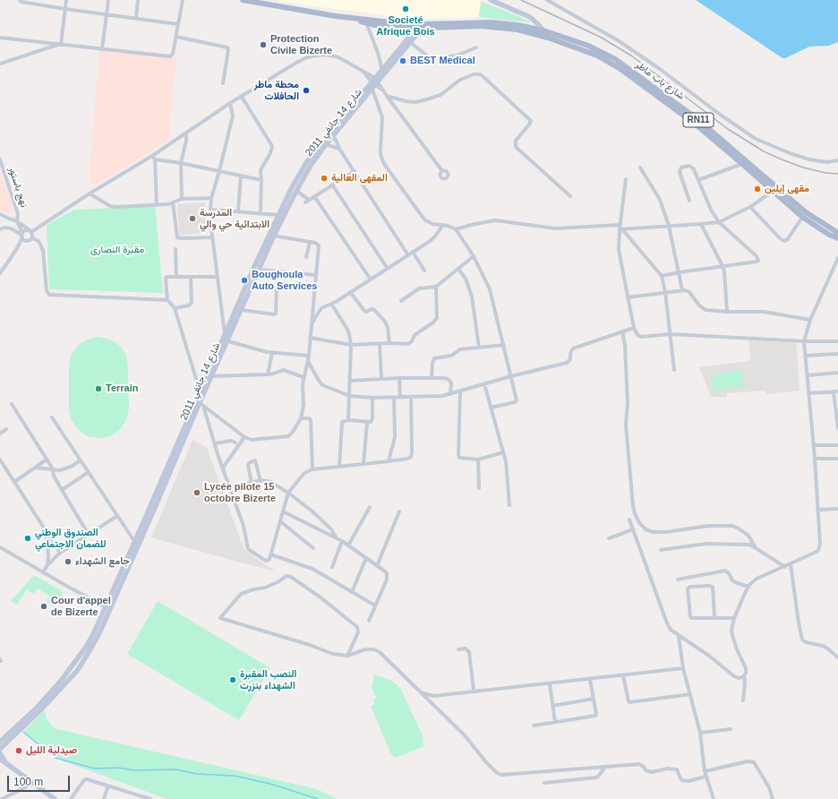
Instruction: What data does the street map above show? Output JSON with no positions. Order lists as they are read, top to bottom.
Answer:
{
  "streets": {
    "main road": ["شارع باب ماطر", "RN11", "شارع 14 جانفي 2011"],
    "street": ["نهج باستور"]
  },
  "crossings": [
    ["شارع باب ماطر", "RN11"],
    ["RN11", "شارع 14 جانفي 2011"]
  ],
  "parks": ["مقبرة النصارى"],
  "places": [
    "Societé Afrique Bois",
    "Protection Civile Bizerte",
    "BEST Medical",
    "محطة ماطر الحافلات",
    "المقهى العالية",
    "مقهى إيلين",
    "المدرسة الابتدائية حي والي",
    "Boughoula Auto Services",
    "Terrain",
    "Lycée pilote 15 octobre Bizerte",
    "الصندوق الوطني للضمان الاجتماعي",
    "جامع الشهداء",
    "Cour d'appel de Bizerte",
    "النصب المقبرة الشهداء بنزرت",
    "صيدلية الليل"
  ],
  "scale_bar": "100 m"
}
